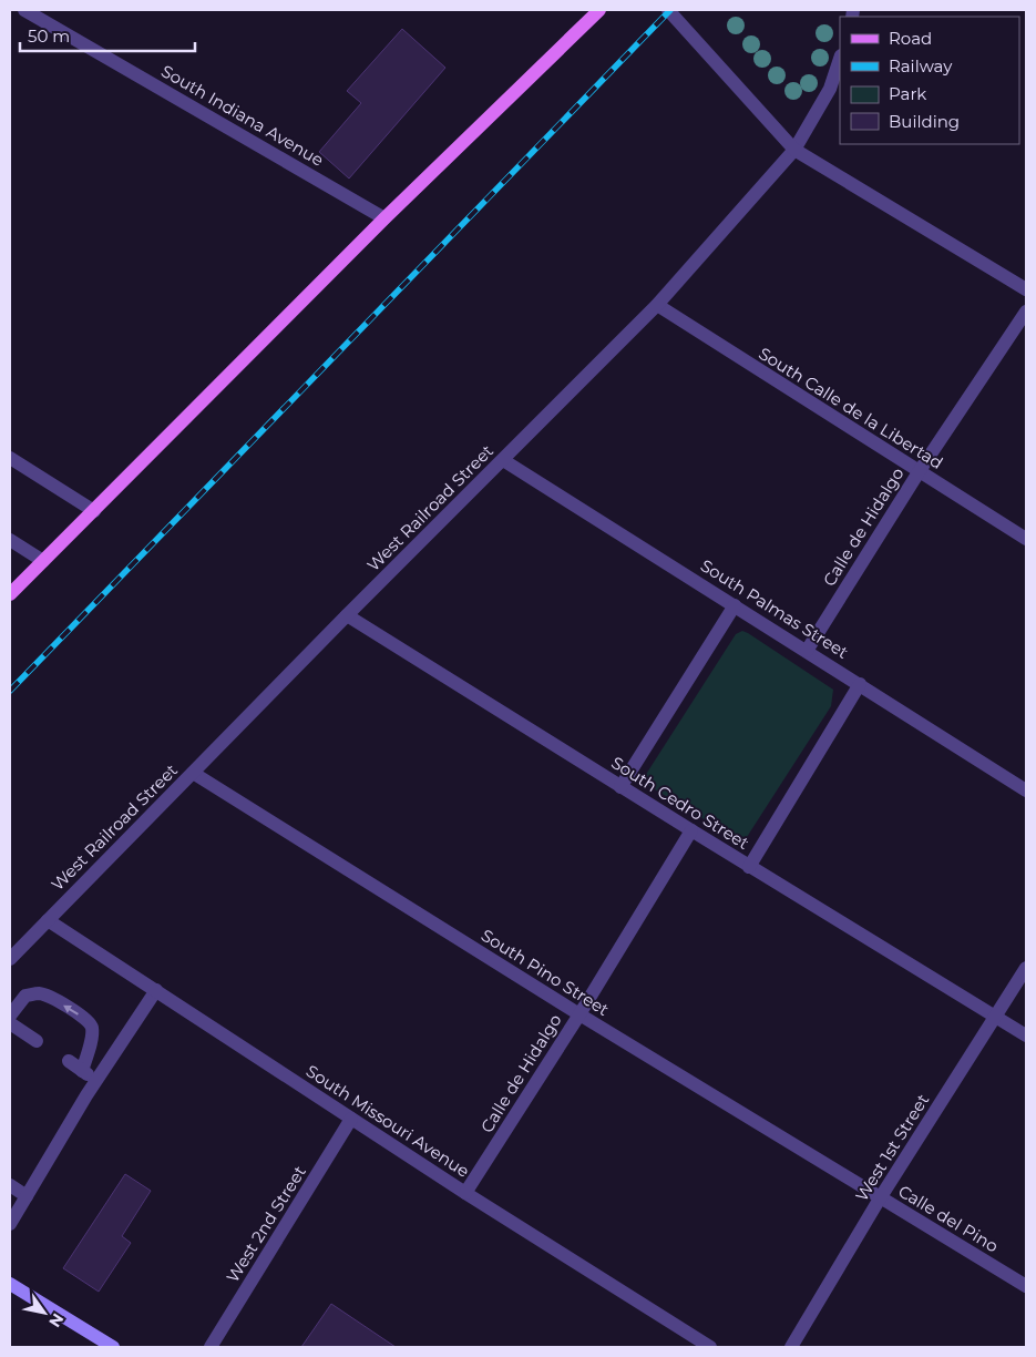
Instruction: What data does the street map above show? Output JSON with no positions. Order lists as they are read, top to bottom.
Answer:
{
  "streets": {
    "street": [
      "South Indiana Avenue",
      "South Calle de la Libertad",
      "West Railroad Street",
      "Calle de Hidalgo",
      "South Palmas Street",
      "South Cedro Street",
      "South Pino Street",
      "South Missouri Avenue",
      "West 1st Street",
      "Calle del Pino",
      "West 2nd Street"
    ]
  },
  "crossings": [
    ["South Calle de la Libertad", "West Railroad Street"],
    ["South Calle de la Libertad", "Calle de Hidalgo"],
    ["West Railroad Street", "South Palmas Street"],
    ["West Railroad Street", "South Cedro Street"],
    ["West Railroad Street", "South Pino Street"],
    ["West Railroad Street", "South Missouri Avenue"],
    ["Calle de Hidalgo", "South Palmas Street"],
    ["Calle de Hidalgo", "South Cedro Street"],
    ["Calle de Hidalgo", "South Pino Street"],
    ["Calle de Hidalgo", "South Missouri Avenue"],
    ["South Cedro Street", "West 1st Street"],
    ["South Pino Street", "West 1st Street"],
    ["South Pino Street", "Calle del Pino"],
    ["South Missouri Avenue", "West 2nd Street"],
    ["West 1st Street", "Calle del Pino"]
  ],
  "legend": [
    "Road",
    "Railway",
    "Park",
    "Building"
  ],
  "scale_bar": "50 m",
  "north": "bottom right"
}
